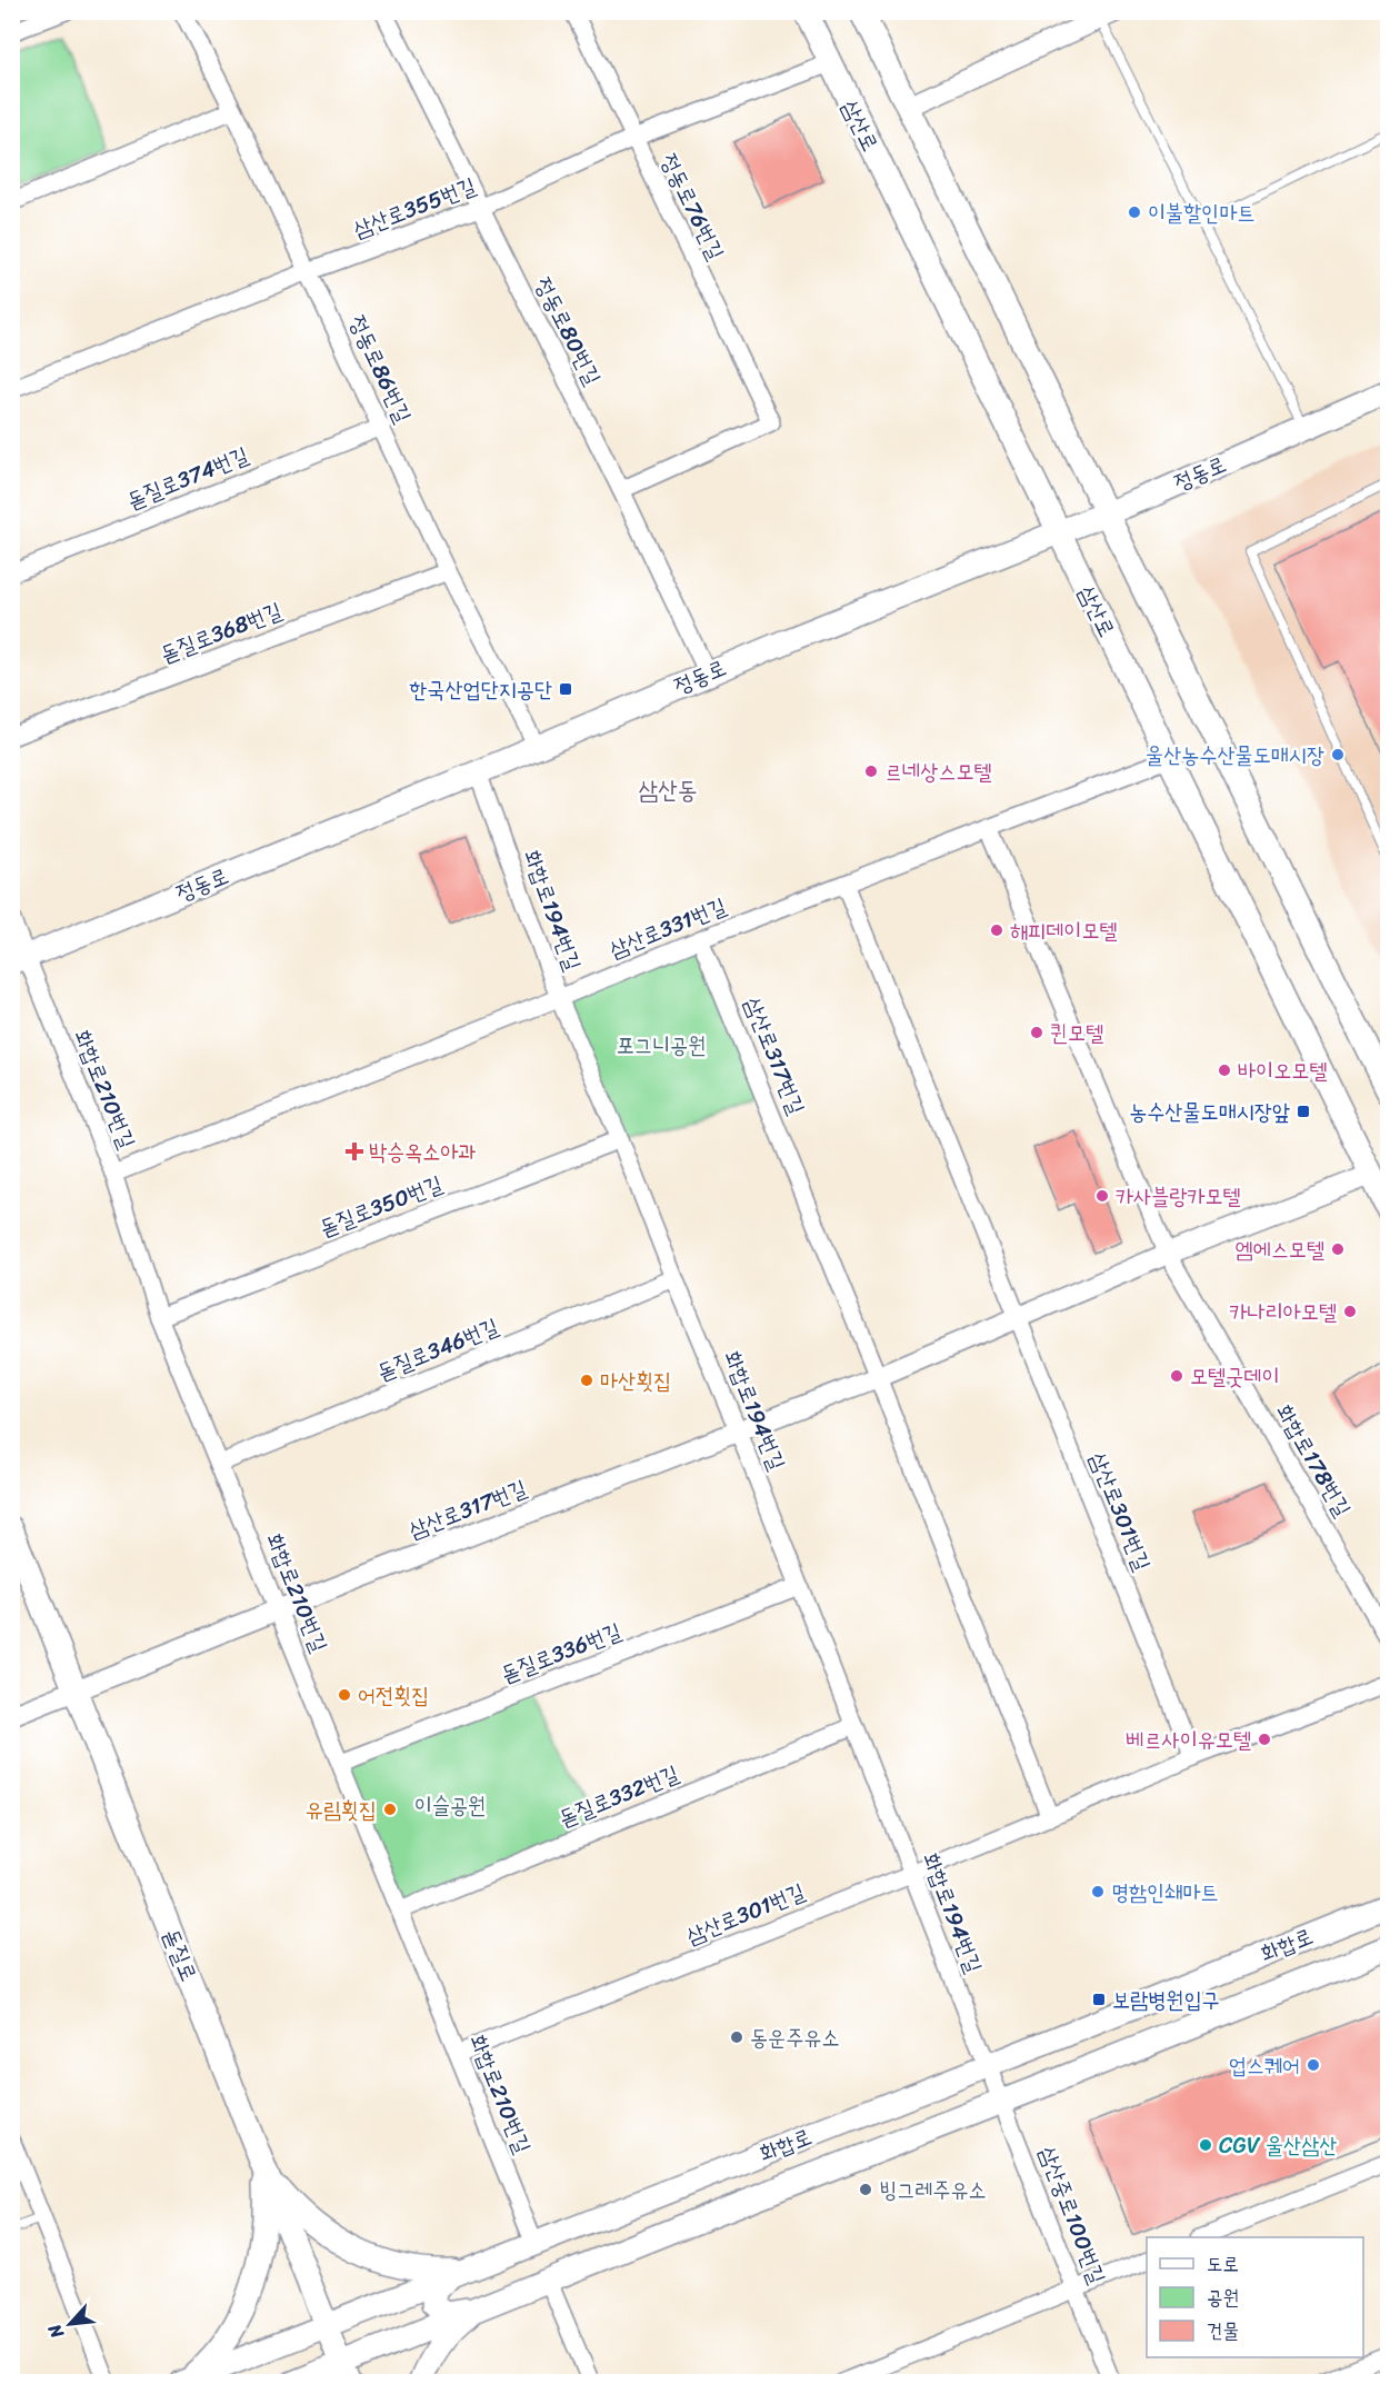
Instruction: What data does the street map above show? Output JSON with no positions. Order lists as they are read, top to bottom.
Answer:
{
  "streets": {
    "main road": [
      "삼산로",
      "정동로",
      "화합로",
      "돋질로"
    ],
    "street": [
      "정동로76번길",
      "삼산로355번길",
      "정동로80번길",
      "정동로86번길",
      "돋질로374번길",
      "돋질로368번길",
      "화합로194번길",
      "삼산로331번길",
      "삼산로317번길",
      "화합로210번길",
      "돋질로350번길",
      "돋질로346번길",
      "화합로178번길",
      "삼산로301번길",
      "돋질로336번길",
      "돋질로332번길",
      "삼산중로100번길"
    ]
  },
  "crossings": [
    ["삼산로", "삼산로355번길"],
    ["삼산로", "정동로"],
    ["삼산로", "삼산로331번길"],
    ["삼산로", "삼산로317번길"],
    ["정동로76번길", "삼산로355번길"],
    ["정동로76번길", "정동로80번길"],
    ["삼산로355번길", "정동로80번길"],
    ["삼산로355번길", "정동로86번길"],
    ["정동로80번길", "정동로"],
    ["정동로86번길", "정동로"],
    ["정동로86번길", "돋질로374번길"],
    ["정동로86번길", "돋질로368번길"],
    ["정동로", "화합로194번길"],
    ["정동로", "화합로210번길"],
    ["화합로194번길", "삼산로331번길"],
    ["화합로194번길", "삼산로317번길"],
    ["화합로194번길", "돋질로350번길"],
    ["화합로194번길", "돋질로346번길"],
    ["화합로194번길", "삼산로301번길"],
    ["화합로194번길", "돋질로336번길"],
    ["화합로194번길", "돋질로332번길"],
    ["화합로194번길", "화합로"],
    ["화합로194번길", "삼산중로100번길"],
    ["삼산로331번길", "삼산로317번길"],
    ["삼산로331번길", "화합로210번길"],
    ["삼산로331번길", "화합로178번길"],
    ["삼산로317번길", "화합로210번길"],
    ["삼산로317번길", "화합로178번길"],
    ["삼산로317번길", "삼산로301번길"],
    ["삼산로317번길", "돋질로"],
    ["화합로210번길", "돋질로350번길"],
    ["화합로210번길", "돋질로346번길"],
    ["화합로210번길", "삼산로301번길"],
    ["화합로210번길", "돋질로336번길"],
    ["화합로210번길", "돋질로332번길"],
    ["화합로210번길", "화합로"],
    ["화합로", "돋질로"],
    ["화합로", "삼산중로100번길"]
  ],
  "districts": ["삼산동"],
  "parks": ["포그니공원", "이슬공원"],
  "places": {
    "other": [
      "이불할인마트",
      "울산농수산물도매시장",
      "르네상스모텔",
      "해피데이모텔",
      "퀸모텔",
      "바이오모텔",
      "카사블랑카모텔",
      "엠에스모텔",
      "카나리아모텔",
      "모텔굿데이",
      "마산횟집",
      "어전횟집",
      "베르사이유모텔",
      "유림횟집",
      "명함인쇄마트",
      "동운주유소",
      "업스퀘어",
      "CGV 울산삼산",
      "빙그레주유소"
    ],
    "transit": ["한국산업단지공단", "농수산물도매시장앞", "보람병원입구"],
    "health": ["박승옥소아과"]
  },
  "legend": ["도로", "공원", "건물"],
  "north": "bottom left"
}
